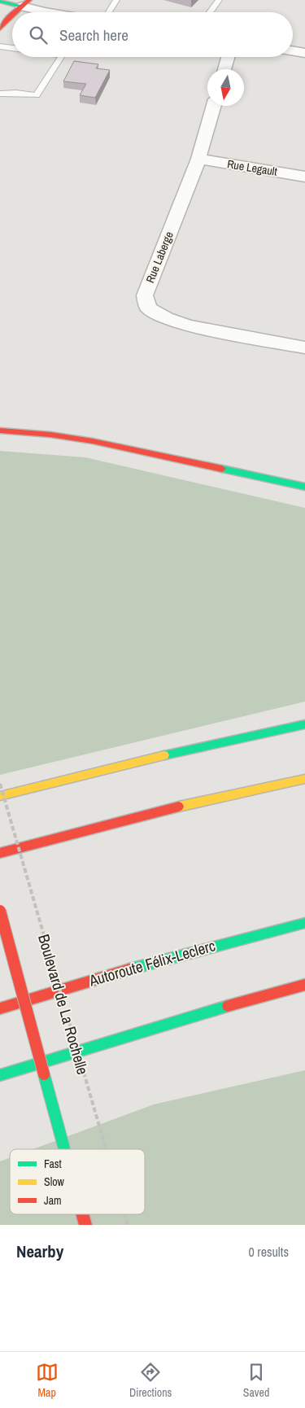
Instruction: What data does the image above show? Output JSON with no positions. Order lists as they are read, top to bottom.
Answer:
{
  "streets": {
    "main road": ["Autoroute Félix-Leclerc"],
    "street": ["Rue Legault", "Rue Laberge"],
    "path": ["Boulevard de La Rochelle"]
  },
  "crossings": [
    ["Rue Legault", "Rue Laberge"]
  ],
  "legend": ["Fast", "Slow", "Jam"],
  "north": "bottom",
  "page": {
    "search": "Search here",
    "heading": ["Nearby", "0 results"],
    "nav": ["Map", "Directions", "Saved"]
  }
}
